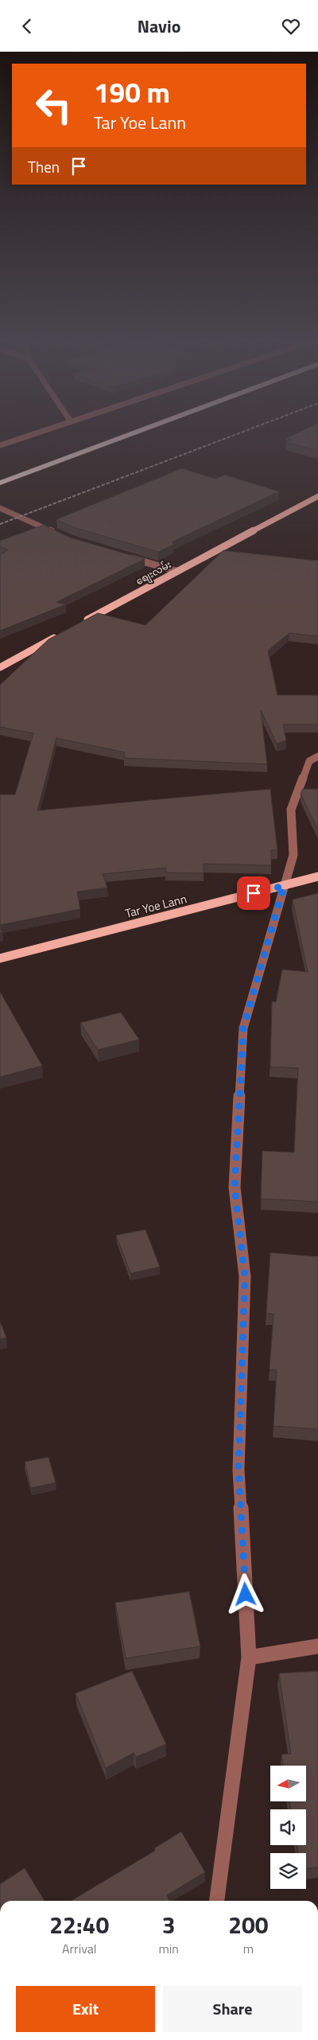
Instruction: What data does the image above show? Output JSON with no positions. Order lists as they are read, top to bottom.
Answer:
{
  "streets": {
    "main road": ["စျေးလမ်း", "Tar Yoe Lann"]
  },
  "north": "left",
  "page": {
    "header": "Navio",
    "turn": ["190 m", "Tar Yoe Lann"],
    "then": "Then",
    "eta": [
      "22:40",
      "Arrival",
      "3",
      "min",
      "200",
      "m"
    ],
    "buttons": ["Exit", "Share"]
  }
}
